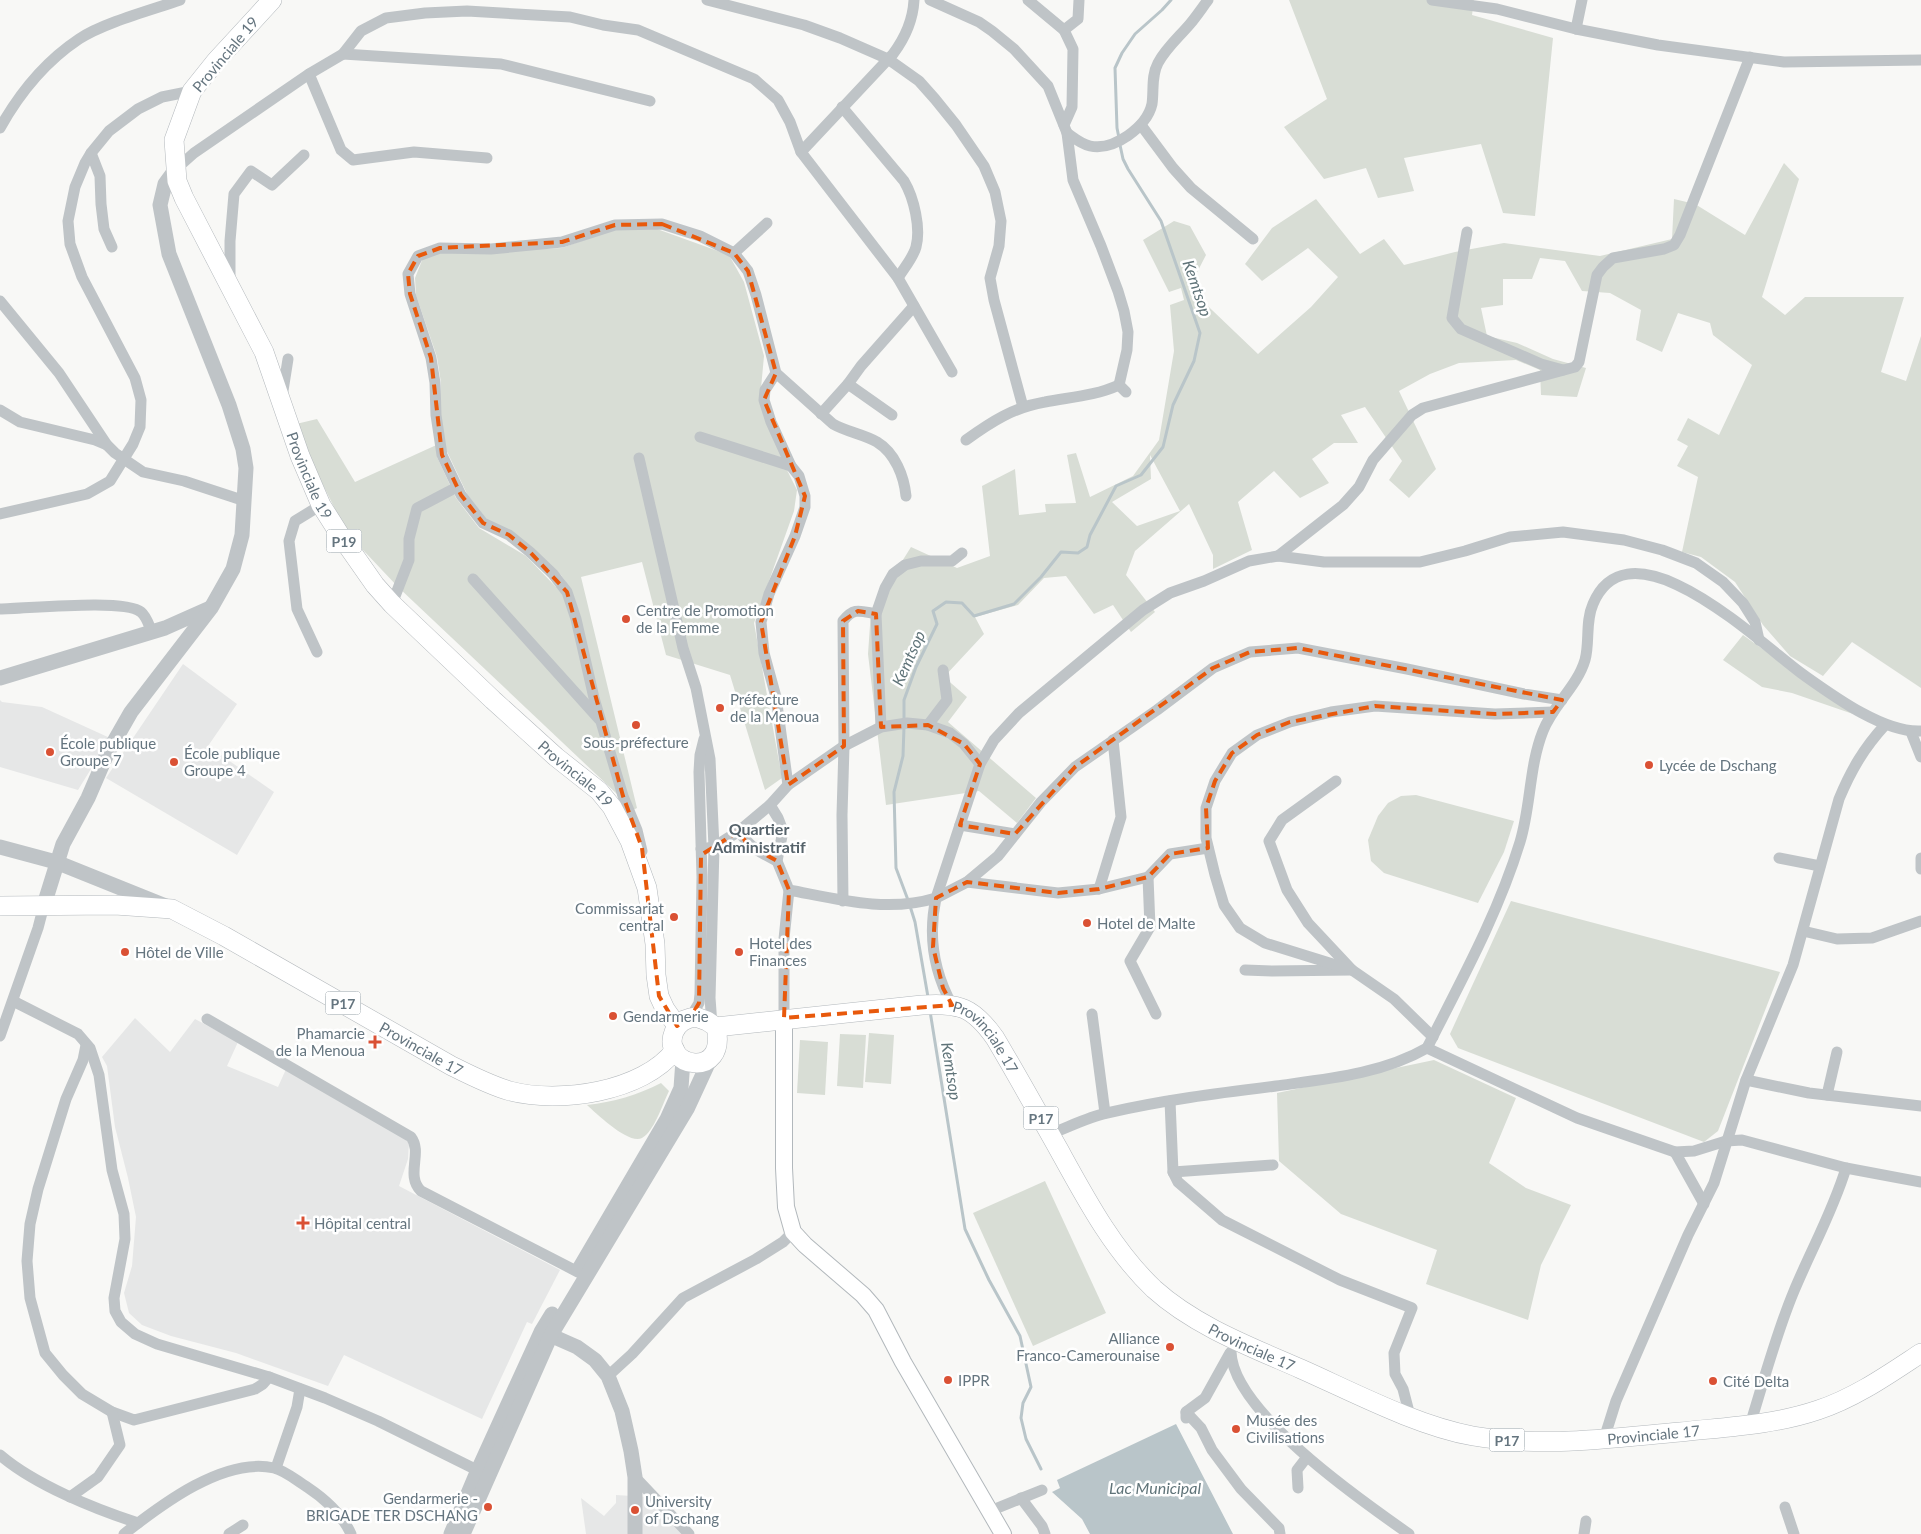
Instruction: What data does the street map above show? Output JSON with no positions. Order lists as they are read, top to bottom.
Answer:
{
  "streets": {
    "main road": [
      "Provinciale 19",
      "P19",
      "P17",
      "Provinciale 17"
    ]
  },
  "crossings": [
    ["Provinciale 19", "Provinciale 17"]
  ],
  "districts": ["Quartier Administratif"],
  "water": ["Kemtsop", "Lac Municipal"],
  "places": {
    "other": [
      "Centre de Promotion de la Femme",
      "Préfecture de la Menoua",
      "Sous-préfecture",
      "École publique Groupe 7",
      "École publique Groupe 4",
      "Lycée de Dschang",
      "Commissariat central",
      "Hotel de Malte",
      "Hôtel de Ville",
      "Hotel des Finances",
      "Gendarmerie",
      "Alliance Franco-Camerounaise",
      "IPPR",
      "Cité Delta",
      "Musée des Civilisations",
      "Gendarmerie - BRIGADE TER DSCHANG",
      "University of Dschang"
    ],
    "health": ["Phamarcie de la Menoua", "Hôpital central"]
  }
}
